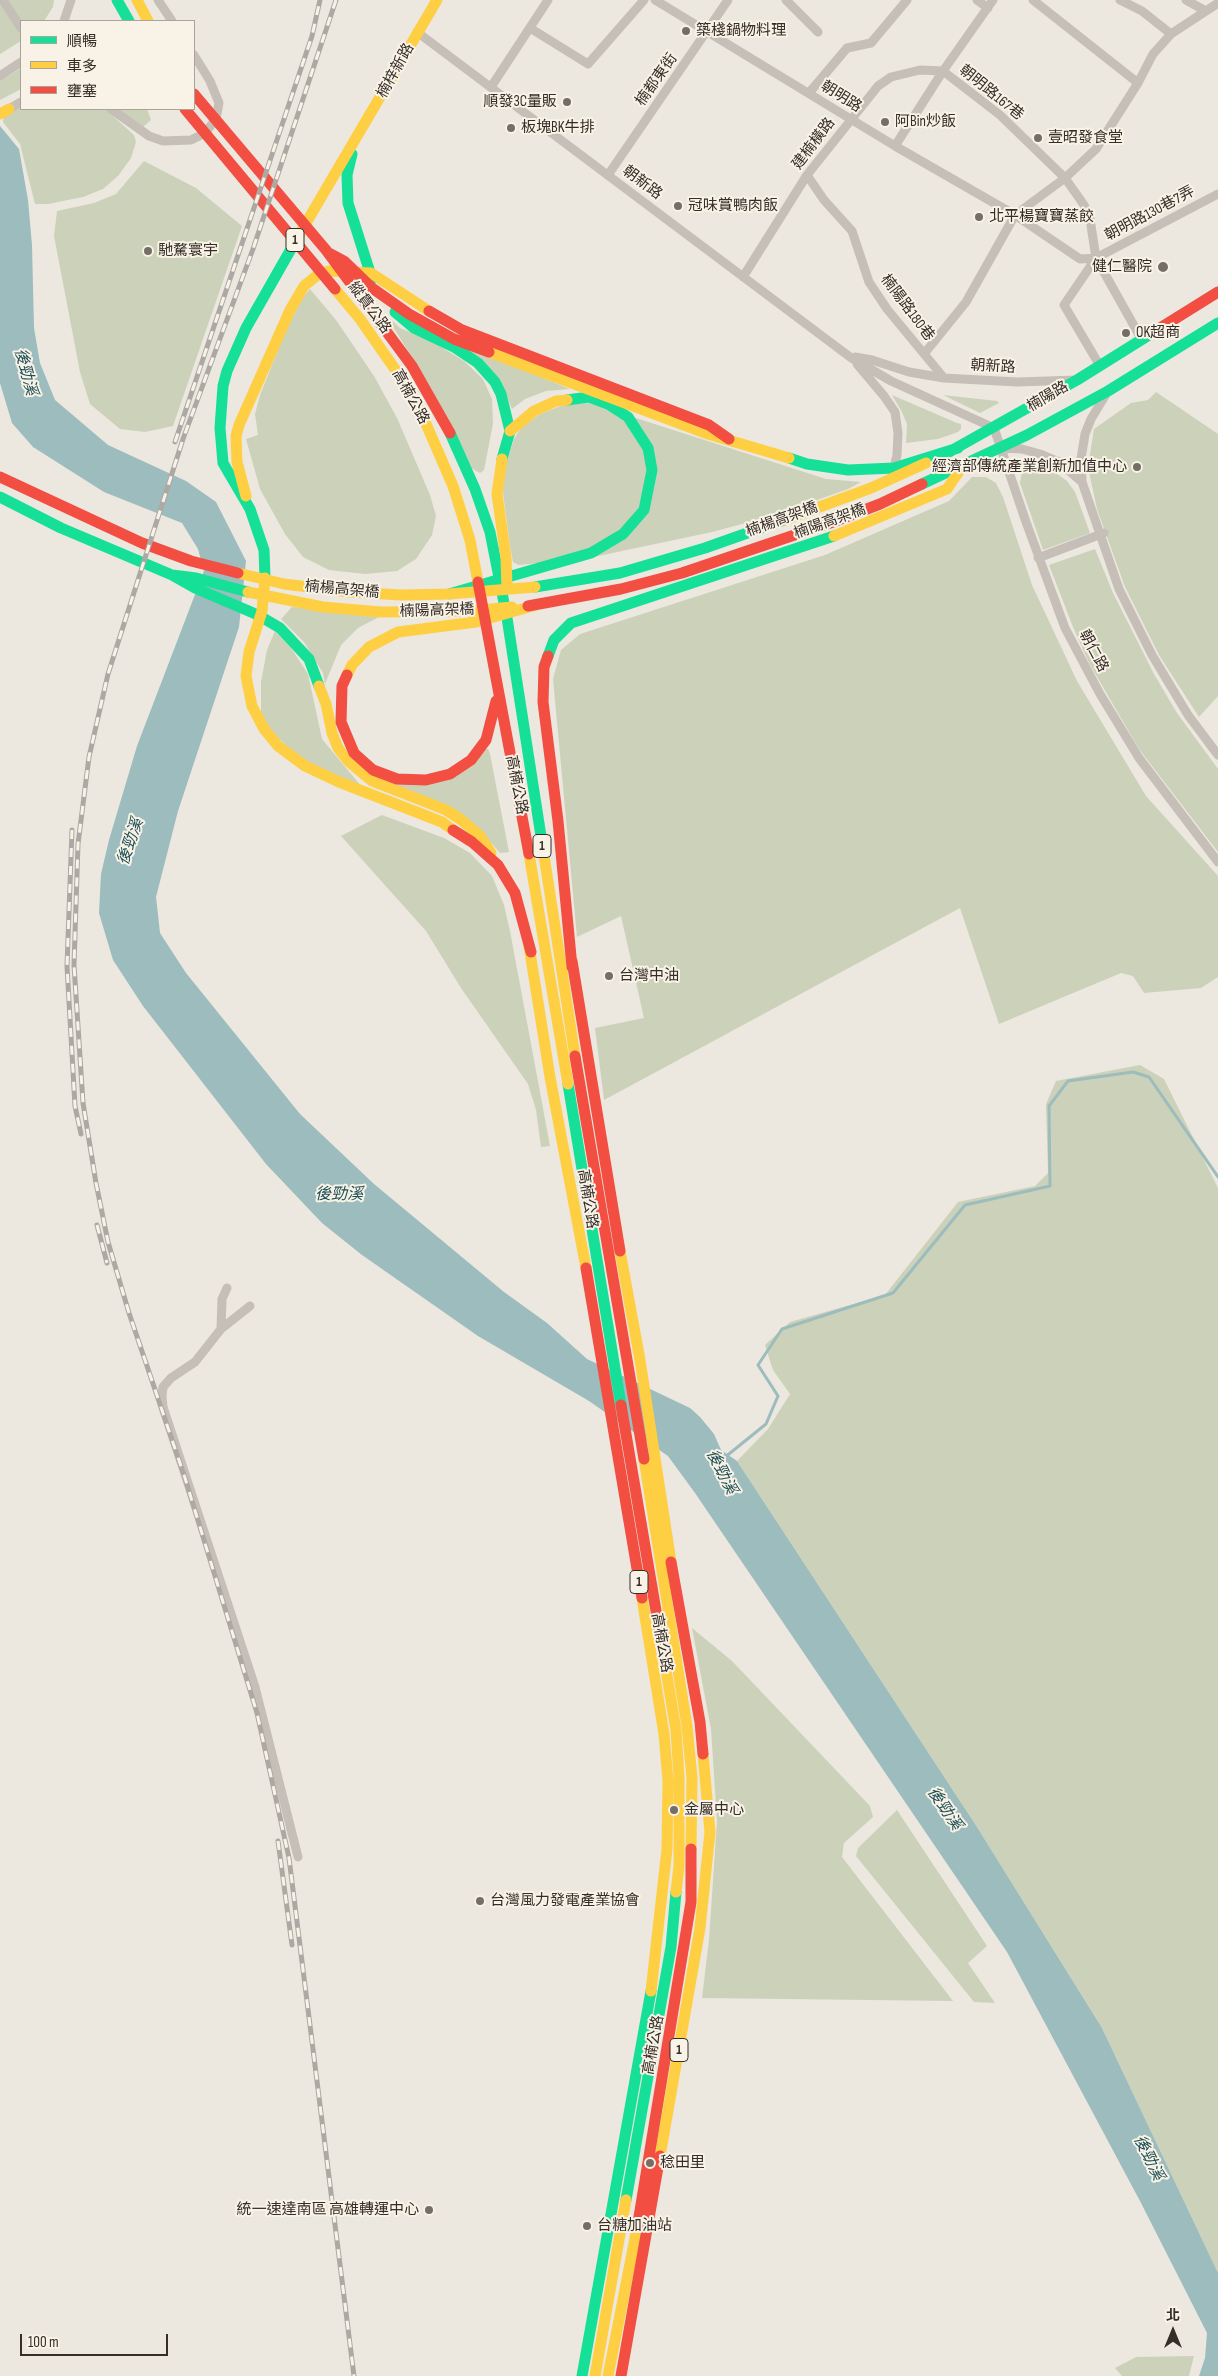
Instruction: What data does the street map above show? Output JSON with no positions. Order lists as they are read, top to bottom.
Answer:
{
  "streets": {
    "main road": [
      "楠梓新路",
      "1",
      "縱貫公路",
      "高楠公路",
      "楠陽路",
      "楠楊高架橋",
      "楠陽高架橋"
    ],
    "street": [
      "楠都東街",
      "朝明路167巷",
      "朝明路",
      "建楠橫路",
      "朝新路",
      "朝明路130巷7弄",
      "楠陽路180巷",
      "朝仁路"
    ]
  },
  "crossings": [
    ["楠梓新路", "朝新路"],
    ["楠都東街", "朝明路"],
    ["楠都東街", "朝新路"],
    ["朝明路167巷", "朝明路"],
    ["朝明路167巷", "建楠橫路"],
    ["朝明路167巷", "朝明路130巷7弄"],
    ["朝明路", "建楠橫路"],
    ["朝明路", "朝明路130巷7弄"],
    ["建楠橫路", "朝新路"],
    ["建楠橫路", "楠陽路180巷"],
    ["朝新路", "楠陽路180巷"],
    ["朝新路", "楠陽路"],
    ["朝新路", "楠楊高架橋"],
    ["朝新路", "朝仁路"],
    ["1", "縱貫公路"],
    ["縱貫公路", "高楠公路"],
    ["楠陽路", "楠楊高架橋"],
    ["楠陽路", "楠陽高架橋"],
    ["楠陽路", "朝仁路"]
  ],
  "water": ["後勁溪"],
  "places": [
    "築棧鍋物料理",
    "順發3C量販",
    "阿Bin炒飯",
    "板塊BK牛排",
    "壹昭發食堂",
    "冠味賞鴨肉飯",
    "北平楊寶寶蒸餃",
    "馳騖寰宇",
    "健仁醫院",
    "OK超商",
    "經濟部傳統產業創新加值中心",
    "台灣中油",
    "金屬中心",
    "台灣風力發電產業協會",
    "稔田里",
    "統一速達南區 高雄轉運中心",
    "台糖加油站"
  ],
  "legend": ["順暢", "車多", "壅塞"],
  "scale_bar": "100 m",
  "north": "top"
}
